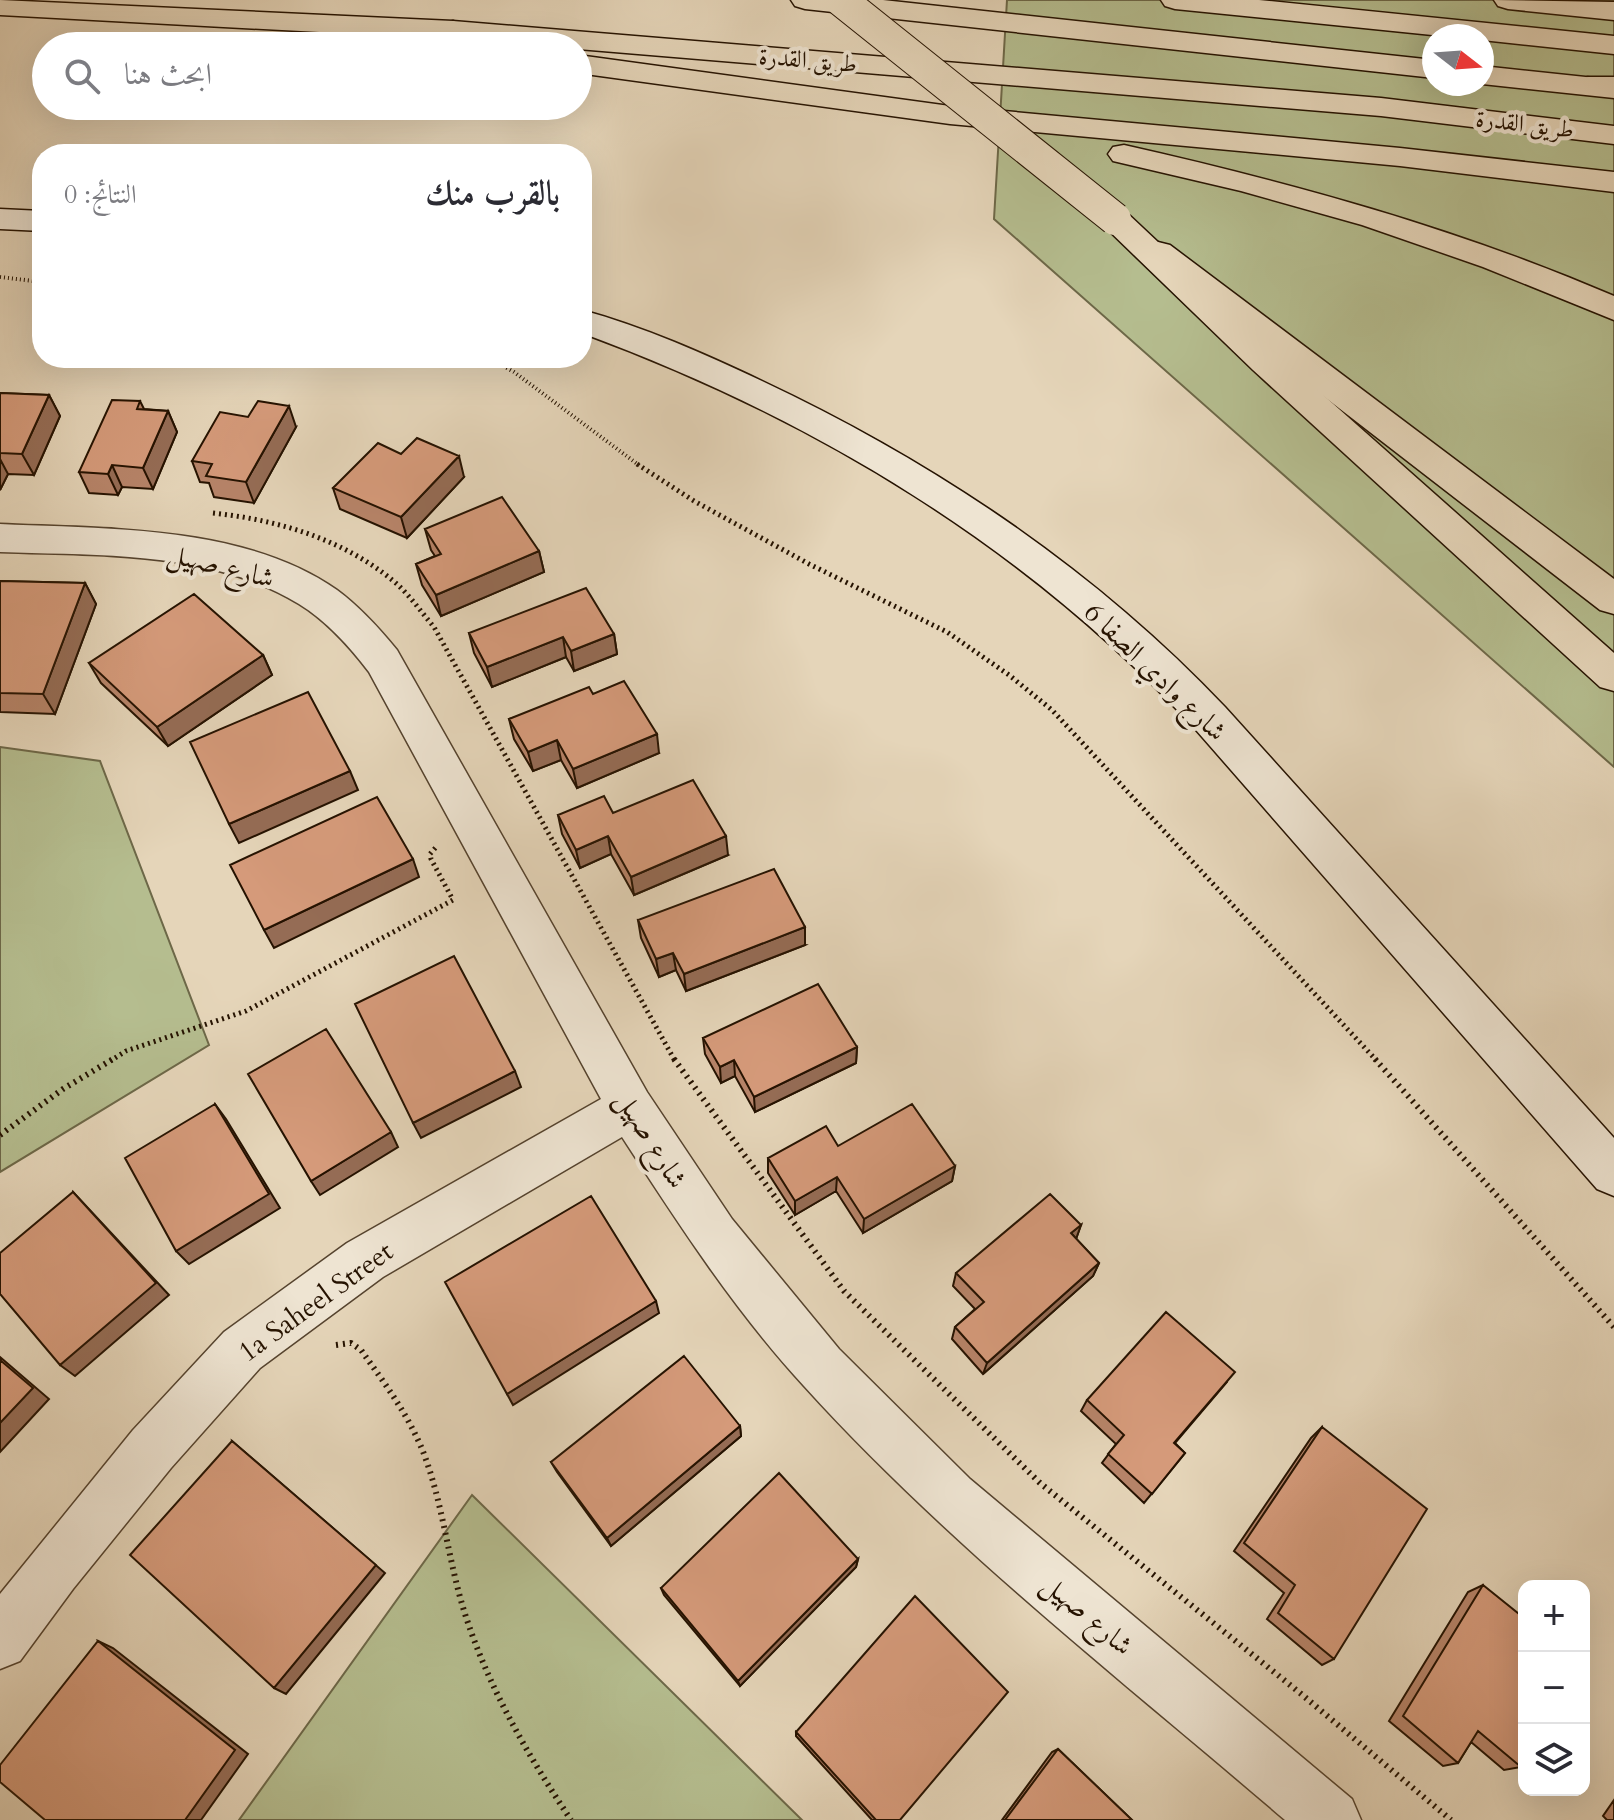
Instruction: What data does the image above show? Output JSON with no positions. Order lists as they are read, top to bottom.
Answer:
{
  "streets": {
    "main road": ["طريق القدرة"],
    "street": ["شارع صهيل", "شارع وادي الصفا 6", "1a Saheel Street"]
  },
  "crossings": [
    ["شارع صهيل", "1a Saheel Street"]
  ],
  "north": "right",
  "page": {
    "search": "ابحث هنا",
    "heading": ["بالقرب منك", "النتائج: 0"],
    "map_buttons": ["+", "−"]
  }
}
